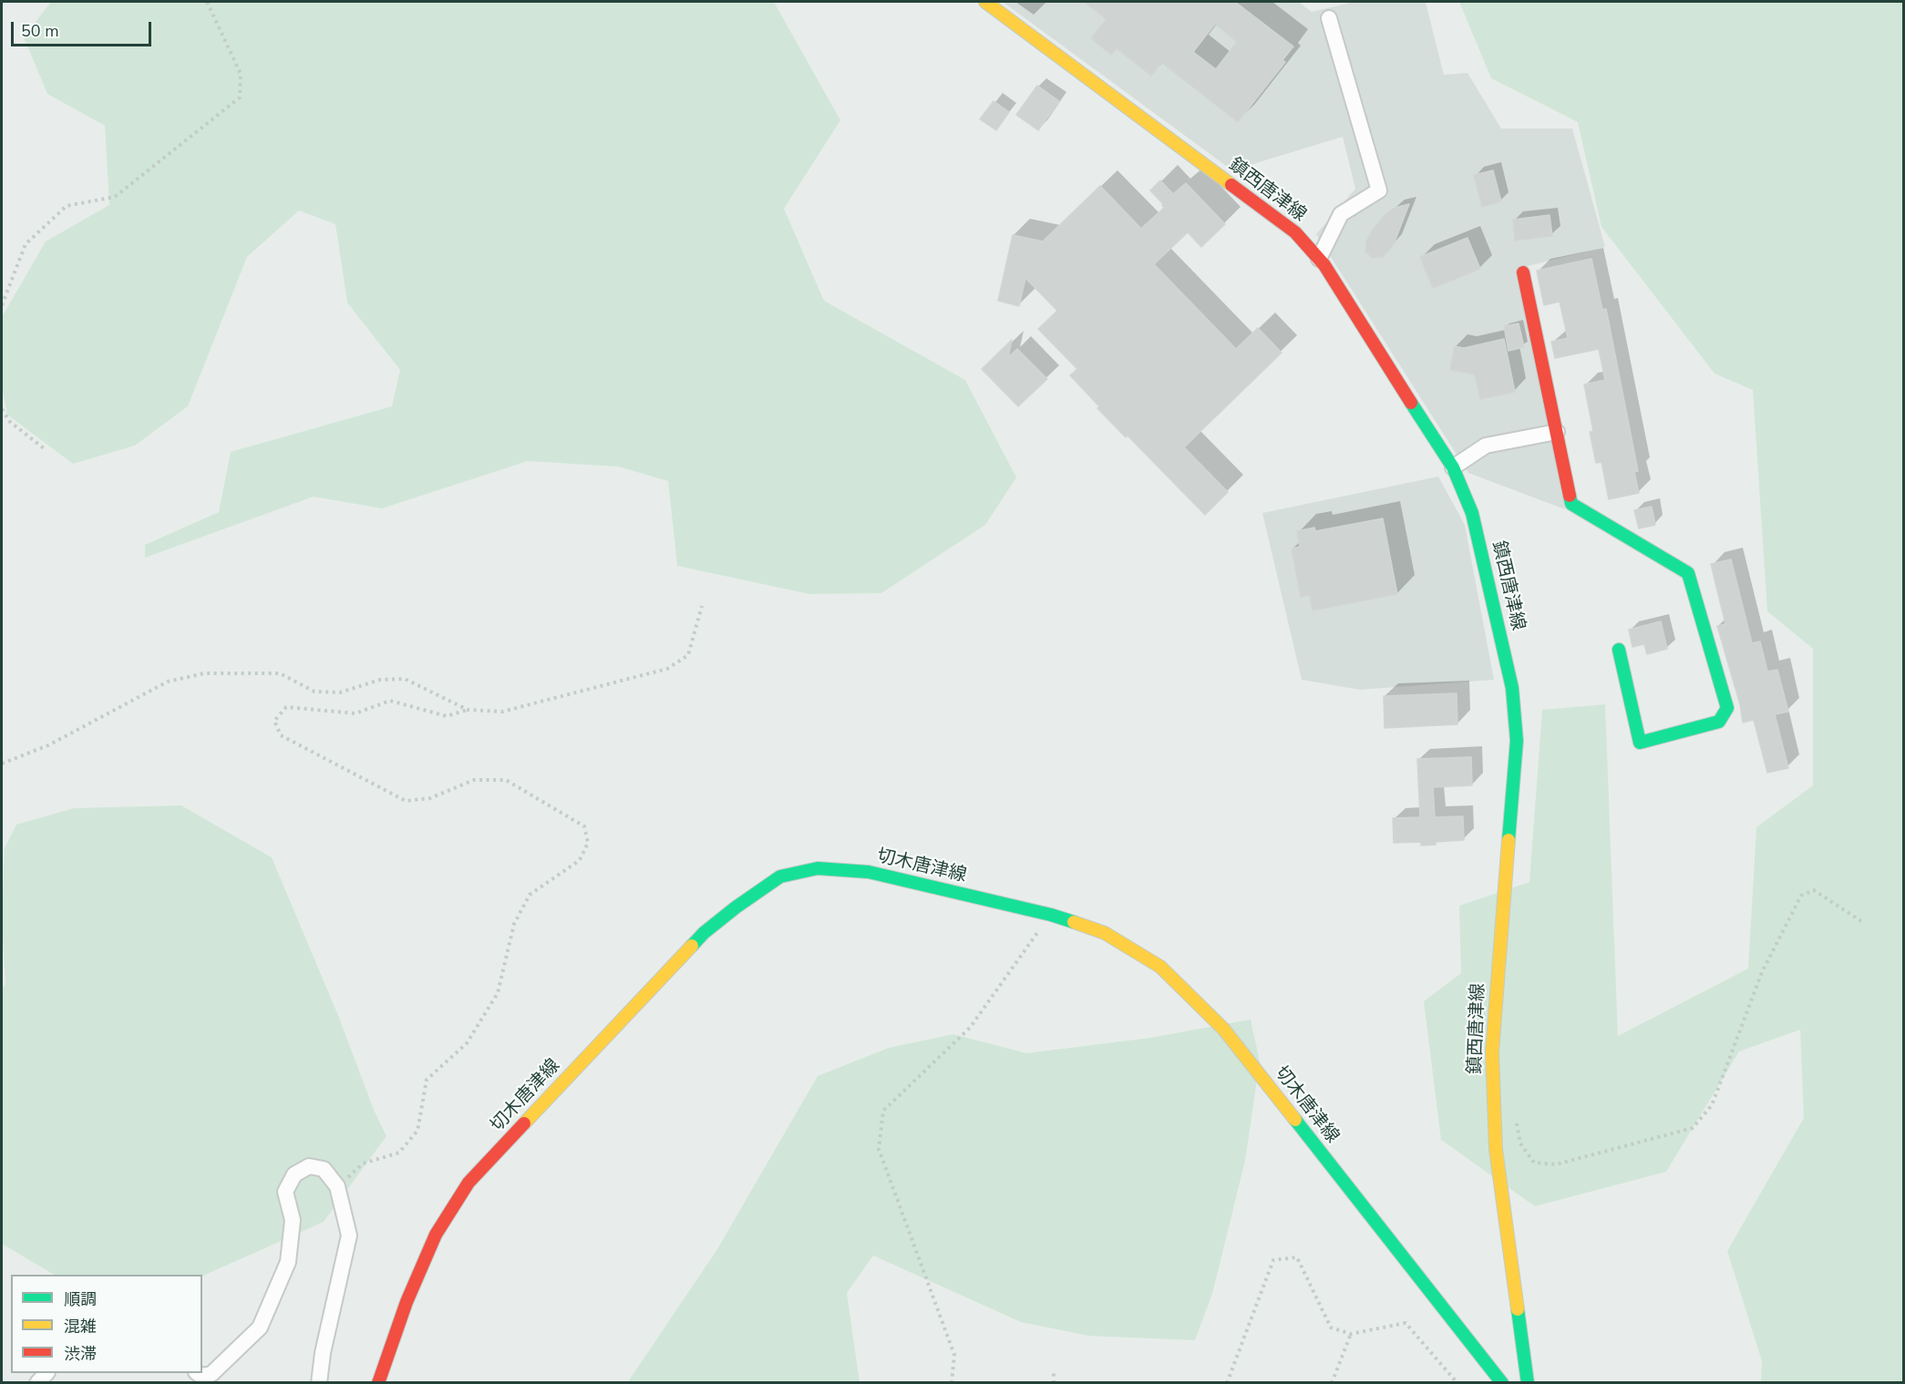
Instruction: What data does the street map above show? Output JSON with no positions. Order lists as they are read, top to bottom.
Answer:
{
  "streets": {
    "main road": ["鎮西唐津線", "切木唐津線"]
  },
  "legend": ["順調", "混雑", "渋滞"],
  "scale_bar": "50 m"
}
